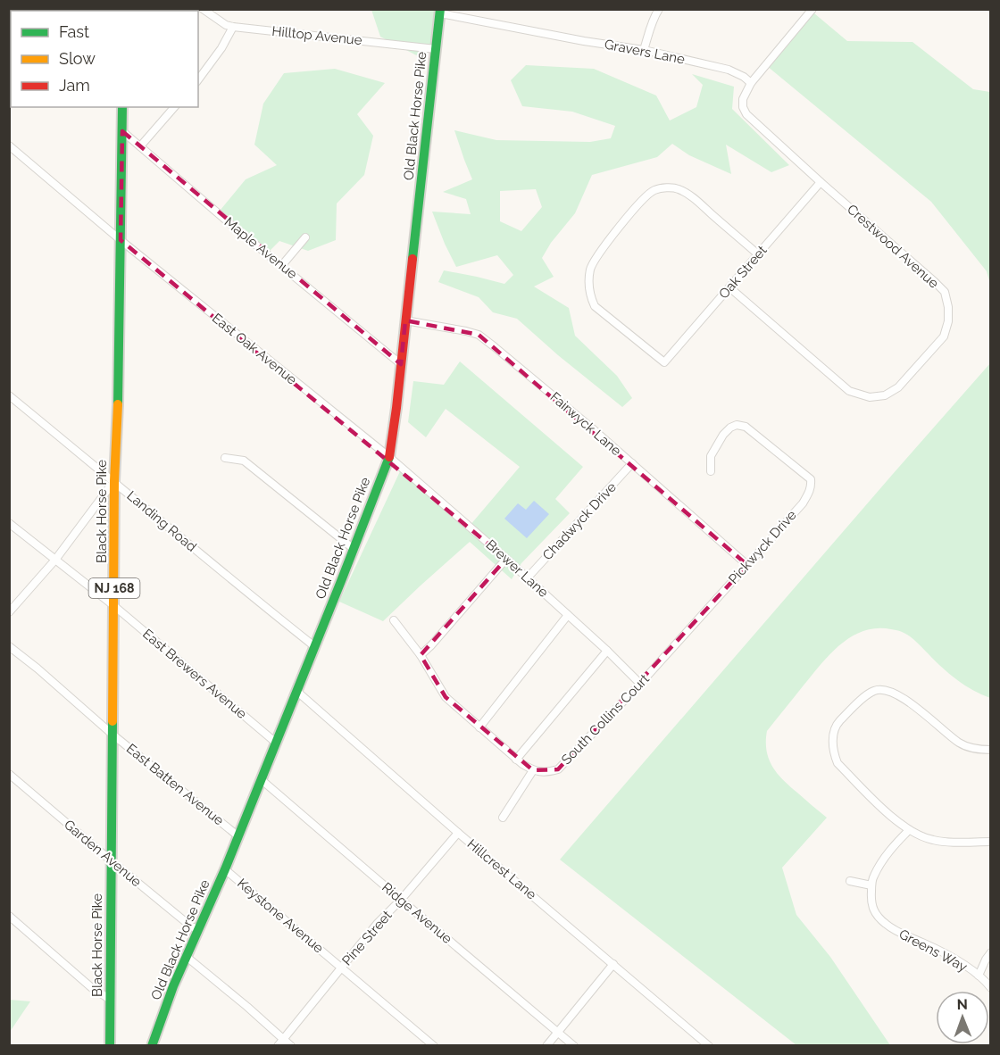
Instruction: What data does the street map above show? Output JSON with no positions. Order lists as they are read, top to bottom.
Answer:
{
  "streets": {
    "street": [
      "Hilltop Avenue",
      "Gravers Lane",
      "Old Black Horse Pike",
      "Crestwood Avenue",
      "Maple Avenue",
      "Oak Street",
      "East Oak Avenue",
      "Fairwyck Lane",
      "Black Horse Pike",
      "Landing Road",
      "Chadwyck Drive",
      "Pickwyck Drive",
      "Brewer Lane",
      "NJ 168",
      "East Brewers Avenue",
      "South Collins Court",
      "East Batten Avenue",
      "Garden Avenue",
      "Hillcrest Lane",
      "Ridge Avenue",
      "Keystone Avenue",
      "Pine Street",
      "Greens Way"
    ]
  },
  "crossings": [
    ["Hilltop Avenue", "Old Black Horse Pike"],
    ["Gravers Lane", "Old Black Horse Pike"],
    ["Gravers Lane", "Crestwood Avenue"],
    ["Old Black Horse Pike", "Maple Avenue"],
    ["Old Black Horse Pike", "East Oak Avenue"],
    ["Old Black Horse Pike", "Fairwyck Lane"],
    ["Old Black Horse Pike", "Landing Road"],
    ["Old Black Horse Pike", "Brewer Lane"],
    ["Old Black Horse Pike", "East Brewers Avenue"],
    ["Old Black Horse Pike", "East Batten Avenue"],
    ["Old Black Horse Pike", "Garden Avenue"],
    ["Old Black Horse Pike", "Hillcrest Lane"],
    ["Old Black Horse Pike", "Ridge Avenue"],
    ["Old Black Horse Pike", "Keystone Avenue"],
    ["Crestwood Avenue", "Oak Street"],
    ["Maple Avenue", "Black Horse Pike"],
    ["East Oak Avenue", "Black Horse Pike"],
    ["East Oak Avenue", "Brewer Lane"],
    ["Fairwyck Lane", "Chadwyck Drive"],
    ["Fairwyck Lane", "Pickwyck Drive"],
    ["Black Horse Pike", "Landing Road"],
    ["Black Horse Pike", "East Brewers Avenue"],
    ["Black Horse Pike", "East Batten Avenue"],
    ["Black Horse Pike", "Garden Avenue"],
    ["Chadwyck Drive", "Brewer Lane"],
    ["Pickwyck Drive", "South Collins Court"],
    ["Brewer Lane", "South Collins Court"],
    ["Hillcrest Lane", "Pine Street"],
    ["Ridge Avenue", "Pine Street"],
    ["Keystone Avenue", "Pine Street"]
  ],
  "legend": ["Fast", "Slow", "Jam"],
  "north": "top"
}
